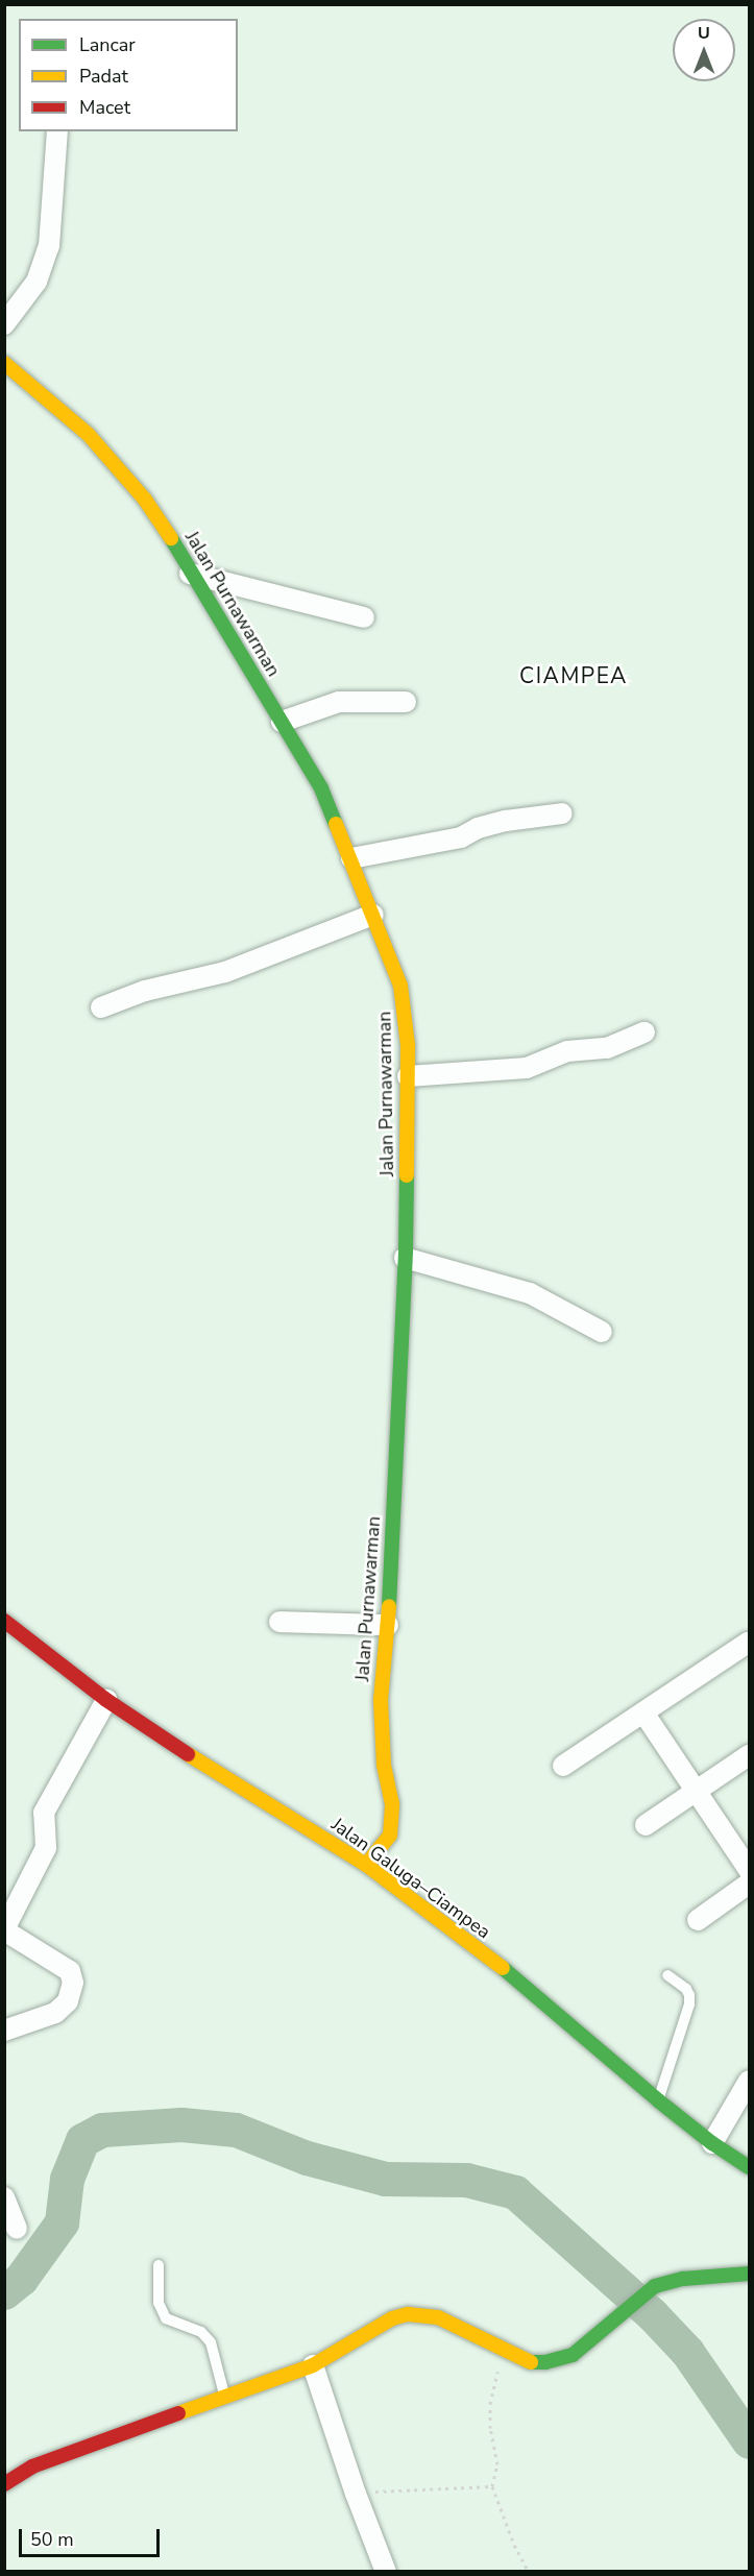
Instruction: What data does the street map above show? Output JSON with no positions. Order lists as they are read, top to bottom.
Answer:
{
  "streets": {
    "street": ["Jalan Purnawarman", "Jalan Galuga–Ciampea"]
  },
  "crossings": [
    ["Jalan Purnawarman", "Jalan Galuga–Ciampea"]
  ],
  "districts": ["CIAMPEA"],
  "legend": ["Lancar", "Padat", "Macet"],
  "scale_bar": "50 m",
  "north": "top"
}
